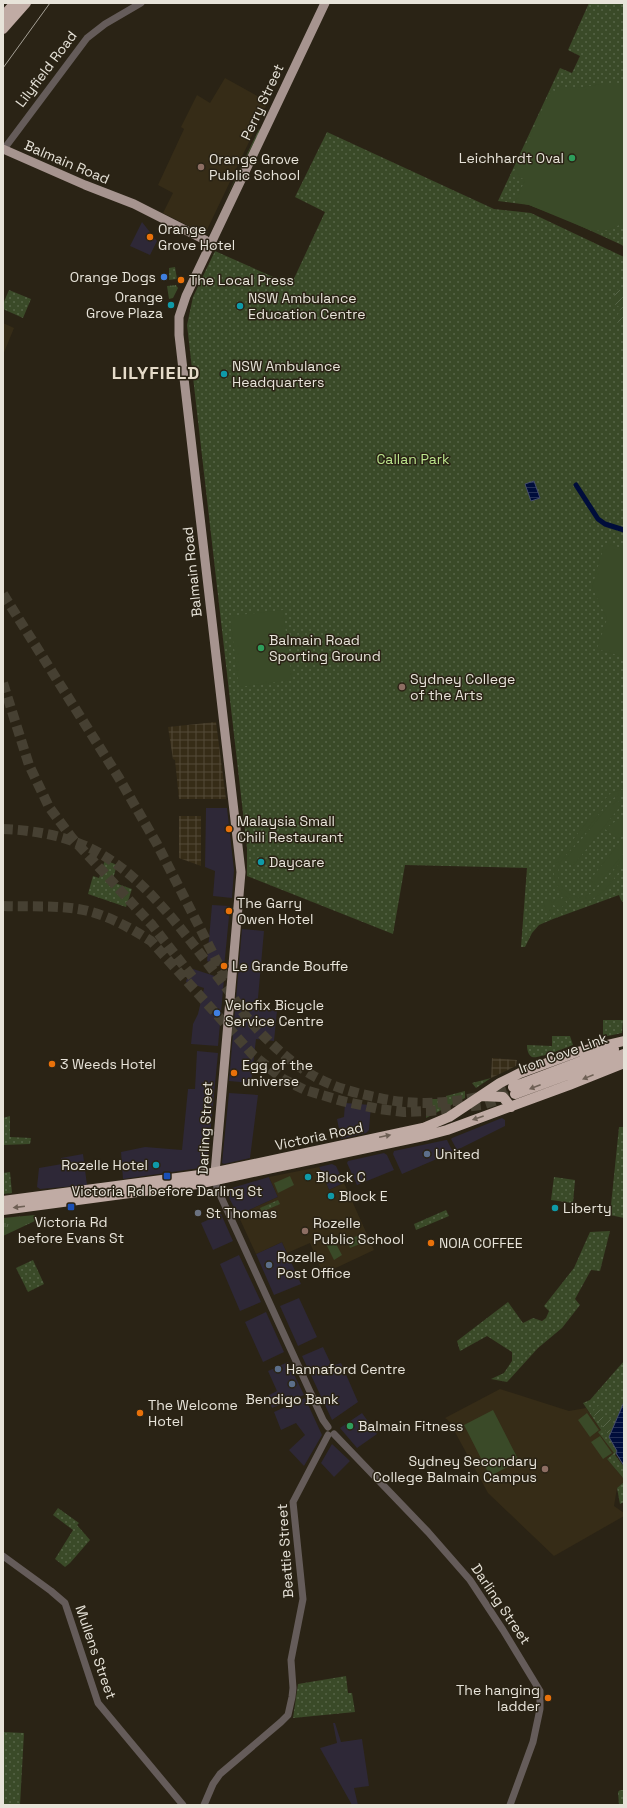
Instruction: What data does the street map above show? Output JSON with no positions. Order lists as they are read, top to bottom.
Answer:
{
  "streets": {
    "highway": ["Iron Cove Link", "Victoria Road"],
    "main road": ["Perry Street", "Balmain Road", "Darling Street"],
    "street": ["Lilyfield Road", "Beattie Street", "Mullens Street"]
  },
  "crossings": [
    ["Lilyfield Road", "Balmain Road"],
    ["Perry Street", "Balmain Road"],
    ["Balmain Road", "Darling Street"],
    ["Darling Street", "Victoria Road"],
    ["Darling Street", "Beattie Street"]
  ],
  "districts": ["LILYFIELD"],
  "parks": ["Callan Park"],
  "places": {
    "other": [
      "Leichhardt Oval",
      "Orange Grove Public School",
      "Orange Grove Hotel",
      "Orange Dogs",
      "The Local Press",
      "Orange Grove Plaza",
      "NSW Ambulance Education Centre",
      "NSW Ambulance Headquarters",
      "Balmain Road Sporting Ground",
      "Sydney College of the Arts",
      "Malaysia Small Chili Restaurant",
      "Daycare",
      "The Garry Owen Hotel",
      "Le Grande Bouffe",
      "Velofix Bicycle Service Centre",
      "3 Weeds Hotel",
      "Egg of the universe",
      "United",
      "Rozelle Hotel",
      "Block C",
      "Block E",
      "Liberty",
      "St Thomas",
      "Rozelle Public School",
      "NOIA COFFEE",
      "Rozelle Post Office",
      "Hannaford Centre",
      "Bendigo Bank",
      "The Welcome Hotel",
      "Balmain Fitness",
      "Sydney Secondary College Balmain Campus",
      "The hanging ladder"
    ],
    "transit": ["Victoria Rd before Darling St", "Victoria Rd before Evans St"]
  }
}
